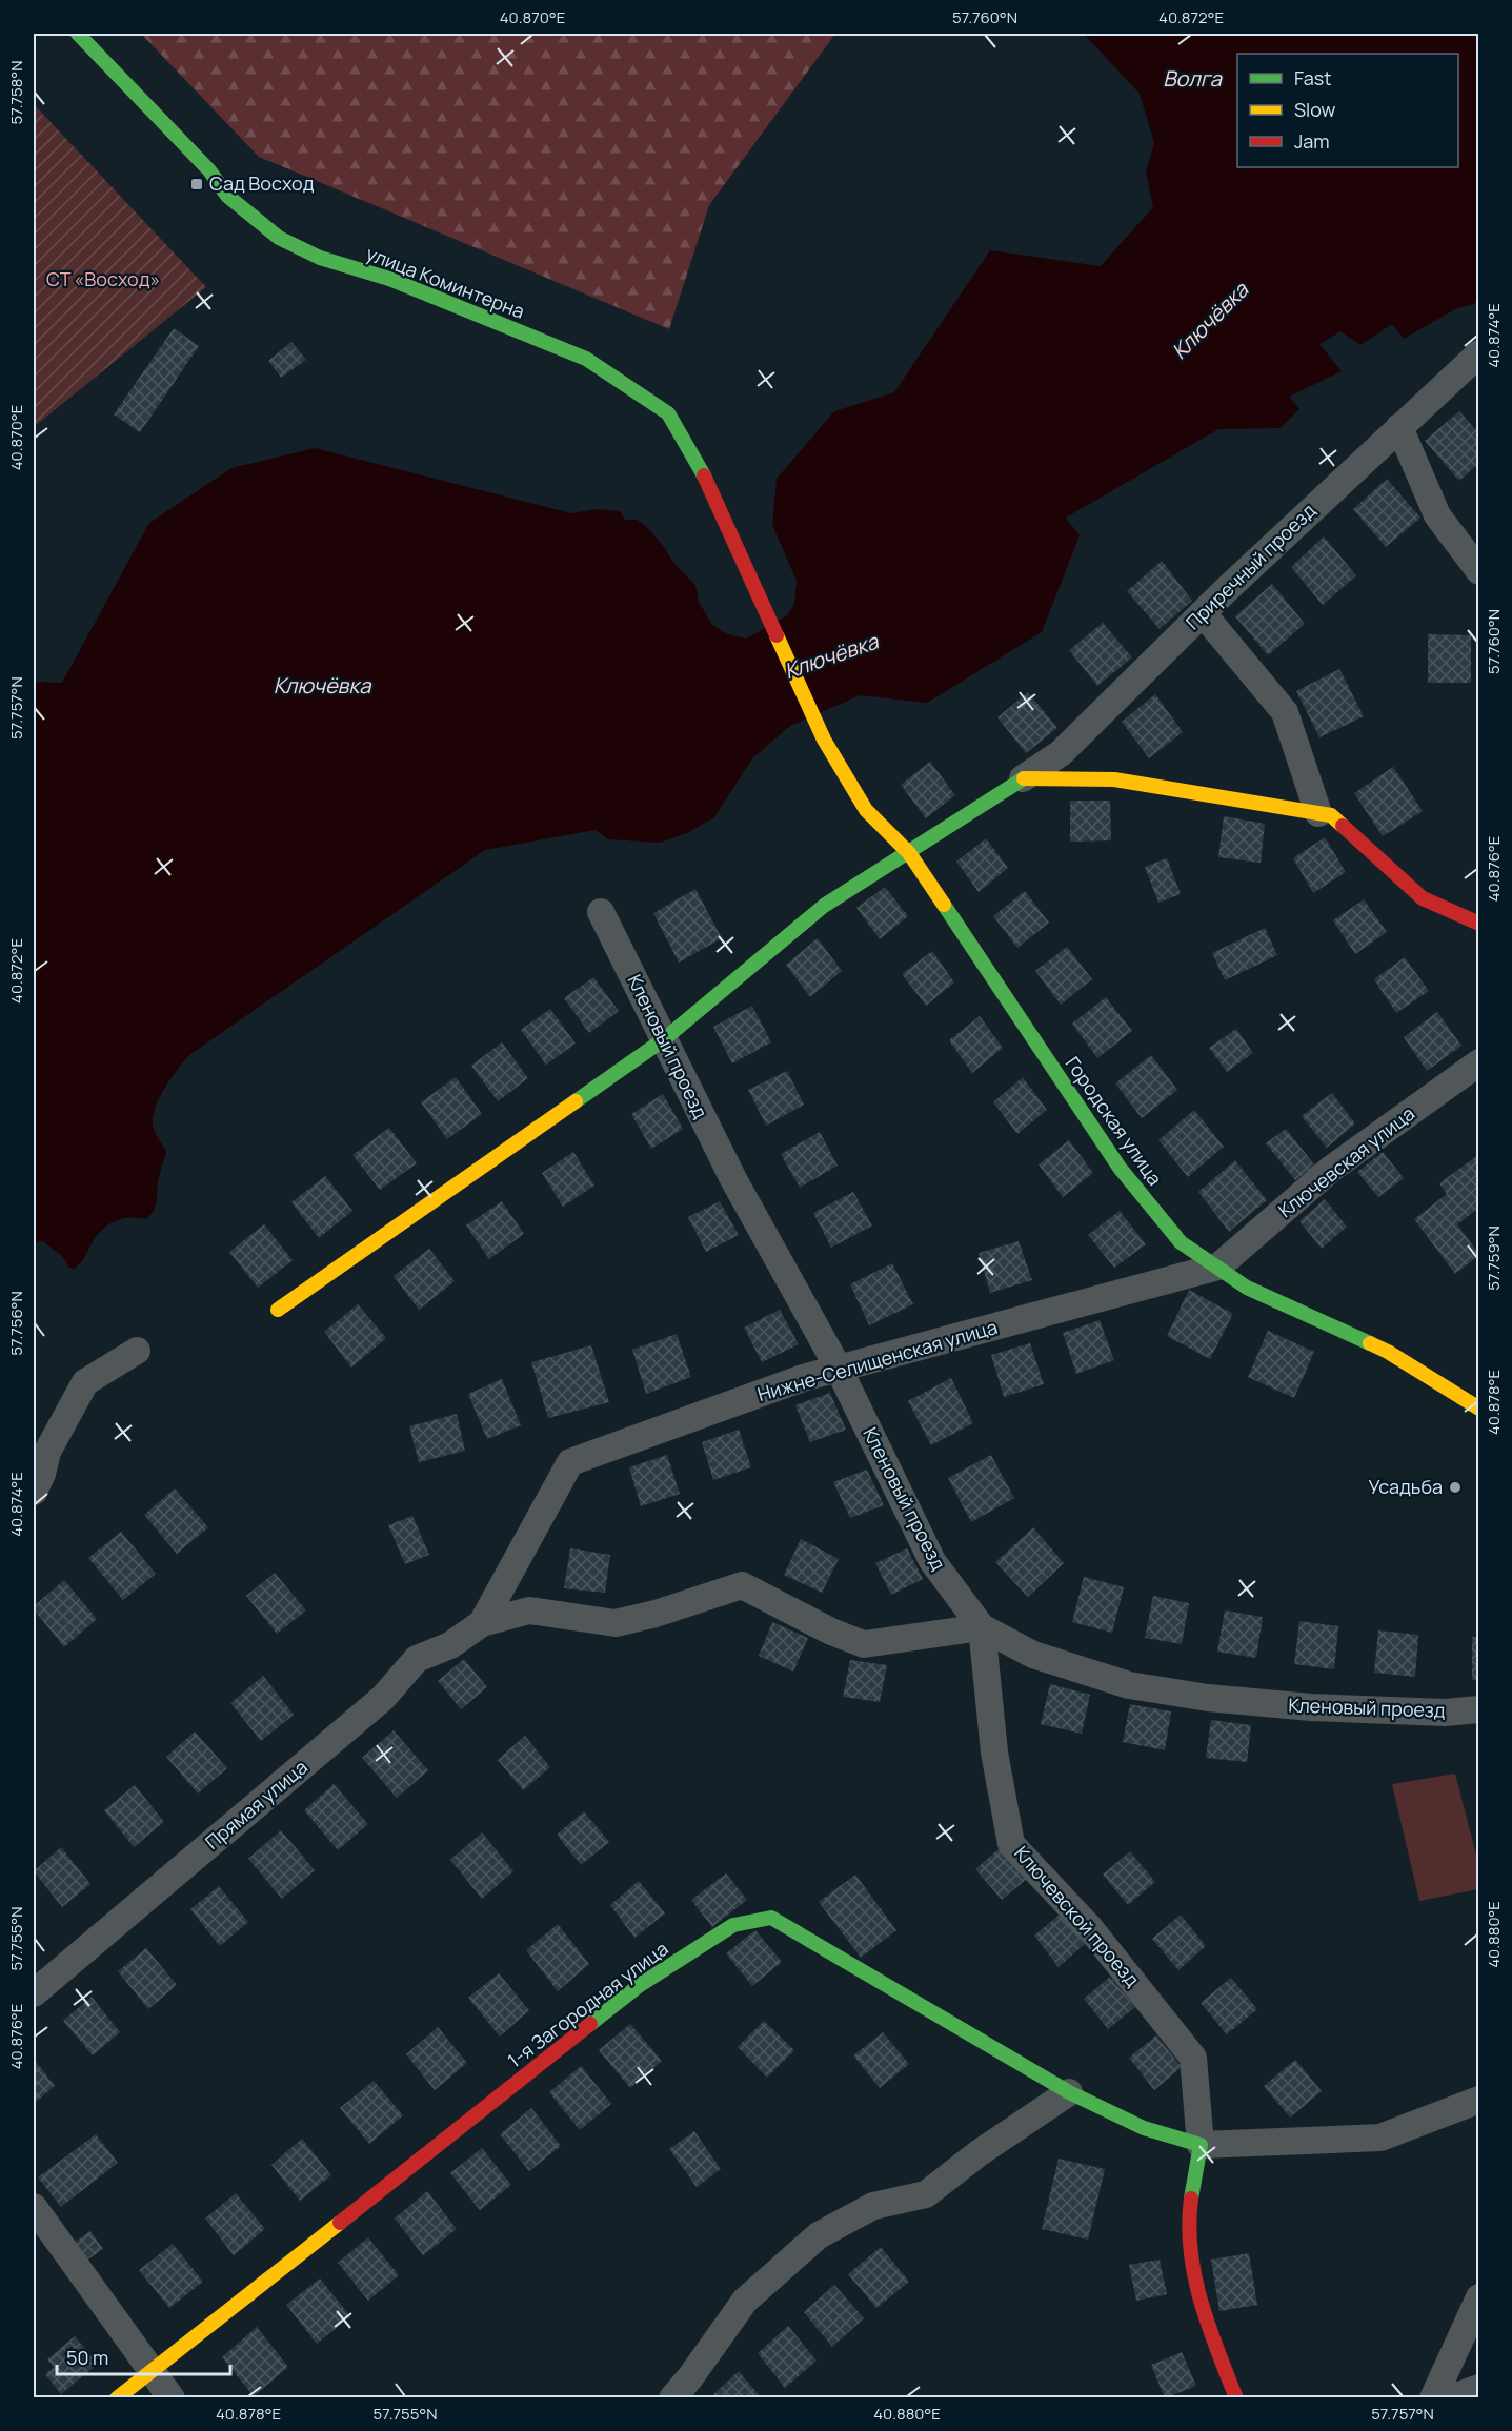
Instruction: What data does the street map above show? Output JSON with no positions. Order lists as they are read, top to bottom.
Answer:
{
  "streets": {
    "street": [
      "улица Коминтерна",
      "Приречный проезд",
      "Кленовый проезд",
      "Городская улица",
      "Ключевская улица",
      "Нижне-Селищенская улица",
      "Прямая улица",
      "Ключевской проезд",
      "1-я Загородная улица"
    ]
  },
  "crossings": [
    ["улица Коминтерна", "Городская улица"],
    ["Кленовый проезд", "Нижне-Селищенская улица"],
    ["Кленовый проезд", "Ключевской проезд"],
    ["Городская улица", "Ключевская улица"],
    ["Городская улица", "Нижне-Селищенская улица"],
    ["Ключевская улица", "Нижне-Селищенская улица"],
    ["Нижне-Селищенская улица", "Прямая улица"],
    ["Ключевской проезд", "1-я Загородная улица"]
  ],
  "water": ["Волга", "Ключёвка"],
  "parks": ["СТ «Восход»"],
  "places": {
    "transit": ["Сад Восход"],
    "other": ["Усадьба"]
  },
  "legend": ["Fast", "Slow", "Jam"],
  "scale_bar": "50 m",
  "coordinates": [
    "40.870°E",
    "57.760°N",
    "40.872°E",
    "57.758°N",
    "40.874°E",
    "57.757°N",
    "40.876°E",
    "57.759°N",
    "57.756°N",
    "40.878°E",
    "40.880°E",
    "57.755°N"
  ]
}
